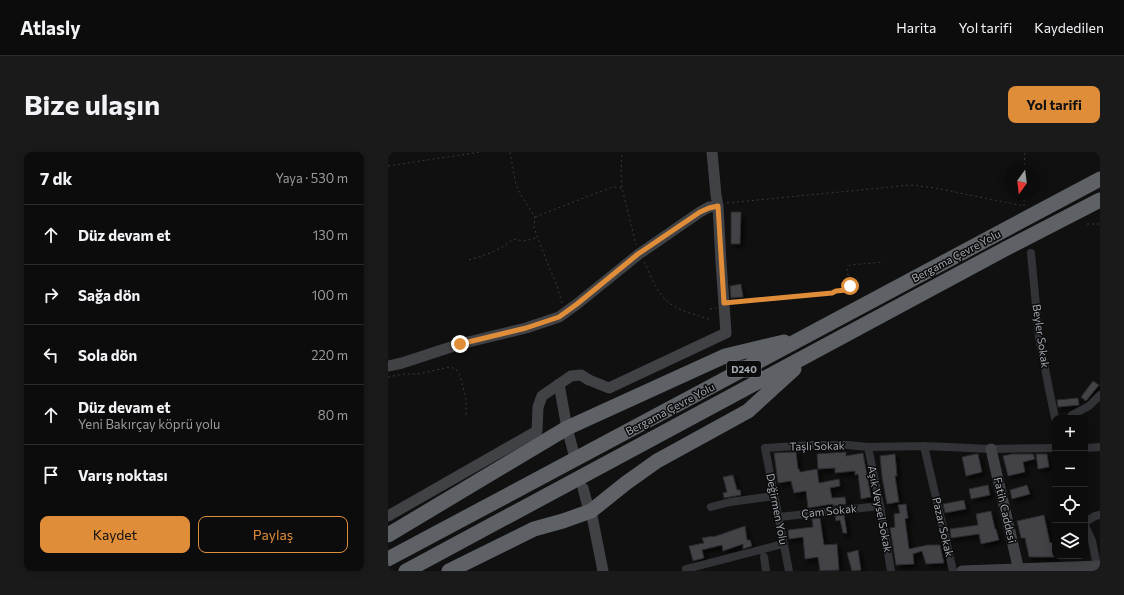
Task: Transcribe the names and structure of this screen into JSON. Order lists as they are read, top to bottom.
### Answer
{
  "streets": {
    "highway": ["Bergama Çevre Yolu", "D240"],
    "street": [
      "Beyler Sokak",
      "Taşlı Sokak",
      "Değirmen Yolu",
      "Aşık Veysel Sokak",
      "Fatih Caddesi",
      "Çam Sokak",
      "Pazar Sokak"
    ]
  },
  "crossings": [
    ["Taşlı Sokak", "Değirmen Yolu"],
    ["Taşlı Sokak", "Aşık Veysel Sokak"],
    ["Taşlı Sokak", "Fatih Caddesi"],
    ["Taşlı Sokak", "Pazar Sokak"],
    ["Değirmen Yolu", "Çam Sokak"],
    ["Aşık Veysel Sokak", "Çam Sokak"]
  ],
  "north": "bottom",
  "page": {
    "header": "Atlasly",
    "nav": ["Harita", "Yol tarifi", "Kaydedilen"],
    "buttons": [
      "Yol tarifi",
      ["Kaydet", "Paylaş"]
    ],
    "title": "Bize ulaşın",
    "heading": ["7 dk", "Yaya · 530 m"],
    "list": [
      ["Düz devam et", "130 m"],
      ["Sağa dön", "100 m"],
      ["Sola dön", "220 m"],
      ["Düz devam et", "Yeni Bakırçay köprü yolu", "80 m"],
      "Varış noktası"
    ],
    "map_buttons": ["+", "−"]
  }
}
